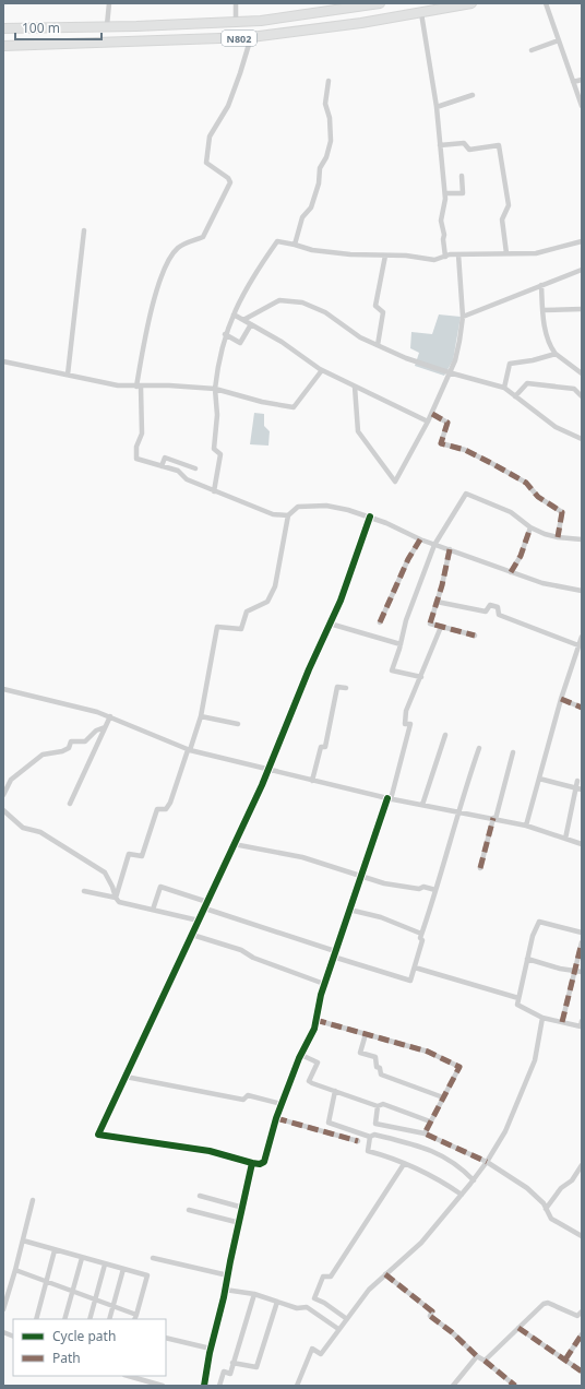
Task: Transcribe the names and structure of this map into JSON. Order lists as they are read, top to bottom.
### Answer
{
  "streets": {
    "highway": ["N802"]
  },
  "legend": ["Cycle path", "Path"],
  "scale_bar": "100 m"
}
